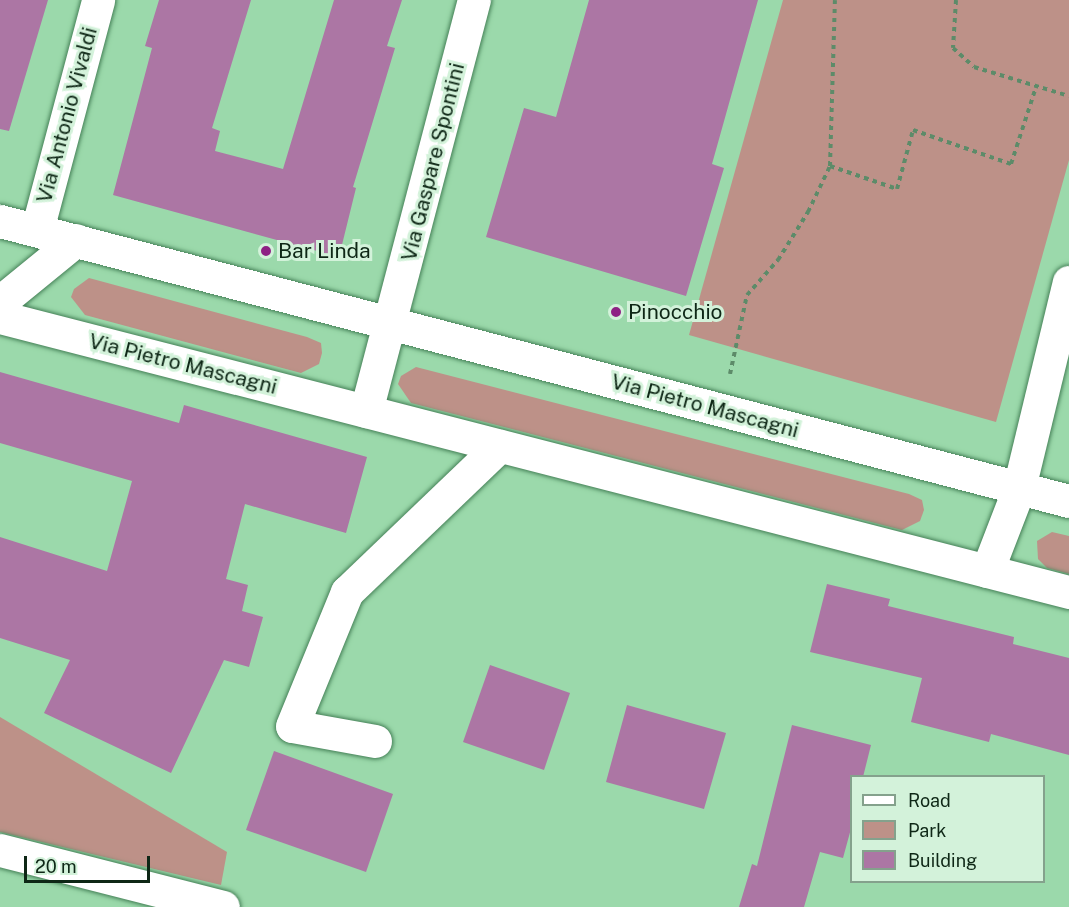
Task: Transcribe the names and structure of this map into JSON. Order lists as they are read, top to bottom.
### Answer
{
  "streets": {
    "street": ["Via Antonio Vivaldi", "Via Gaspare Spontini", "Via Pietro Mascagni"]
  },
  "crossings": [
    ["Via Antonio Vivaldi", "Via Pietro Mascagni"],
    ["Via Gaspare Spontini", "Via Pietro Mascagni"]
  ],
  "places": ["Bar Linda", "Pinocchio"],
  "legend": ["Road", "Park", "Building"],
  "scale_bar": "20 m"
}
